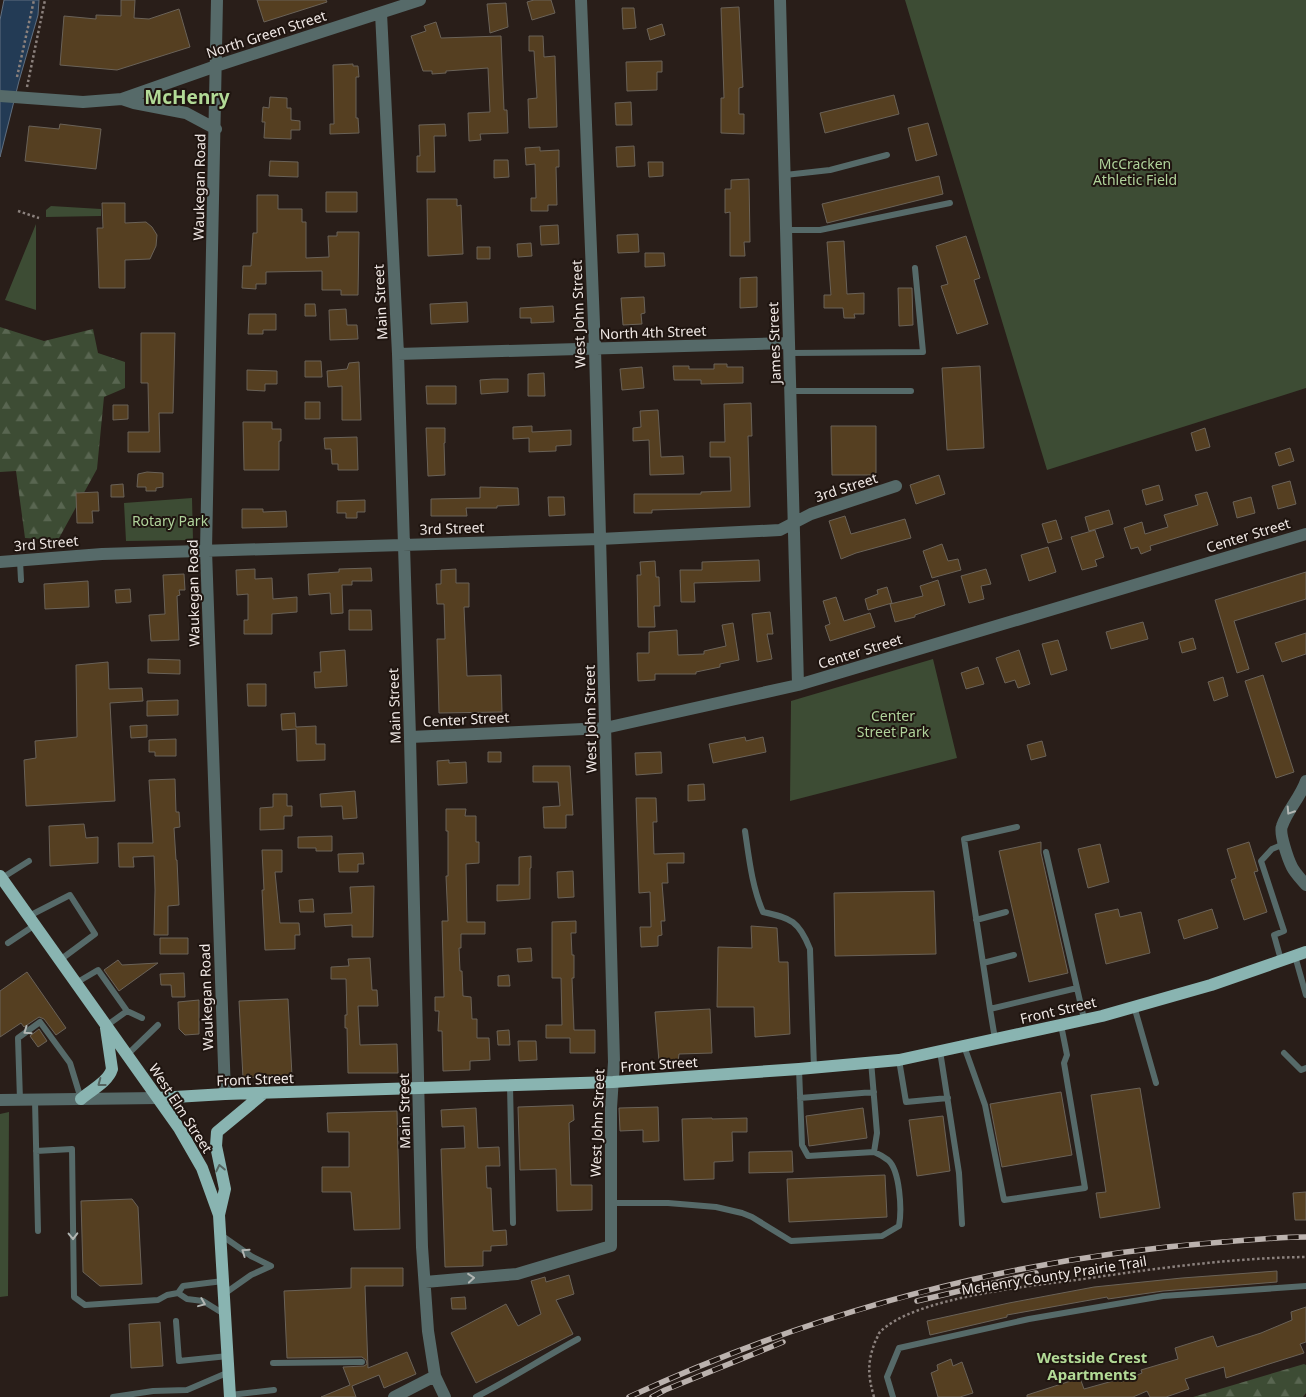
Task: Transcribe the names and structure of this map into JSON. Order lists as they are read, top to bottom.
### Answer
{
  "streets": {
    "main road": ["Front Street", "West Elm Street"],
    "street": [
      "North Green Street",
      "Waukegan Road",
      "Main Street",
      "West John Street",
      "North 4th Street",
      "James Street",
      "3rd Street",
      "Center Street"
    ],
    "path": ["McHenry County Prairie Trail"]
  },
  "crossings": [
    ["North Green Street", "Waukegan Road"],
    ["North Green Street", "Main Street"],
    ["Waukegan Road", "3rd Street"],
    ["Waukegan Road", "Front Street"],
    ["Main Street", "West John Street"],
    ["Main Street", "North 4th Street"],
    ["Main Street", "3rd Street"],
    ["Main Street", "Center Street"],
    ["Main Street", "Front Street"],
    ["West John Street", "North 4th Street"],
    ["West John Street", "3rd Street"],
    ["West John Street", "Center Street"],
    ["West John Street", "Front Street"],
    ["North 4th Street", "James Street"],
    ["James Street", "3rd Street"],
    ["James Street", "Center Street"],
    ["Front Street", "West Elm Street"]
  ],
  "districts": ["McHenry", "Westside Crest Apartments"],
  "parks": ["McCracken Athletic Field", "Rotary Park", "Center Street Park"]
}
